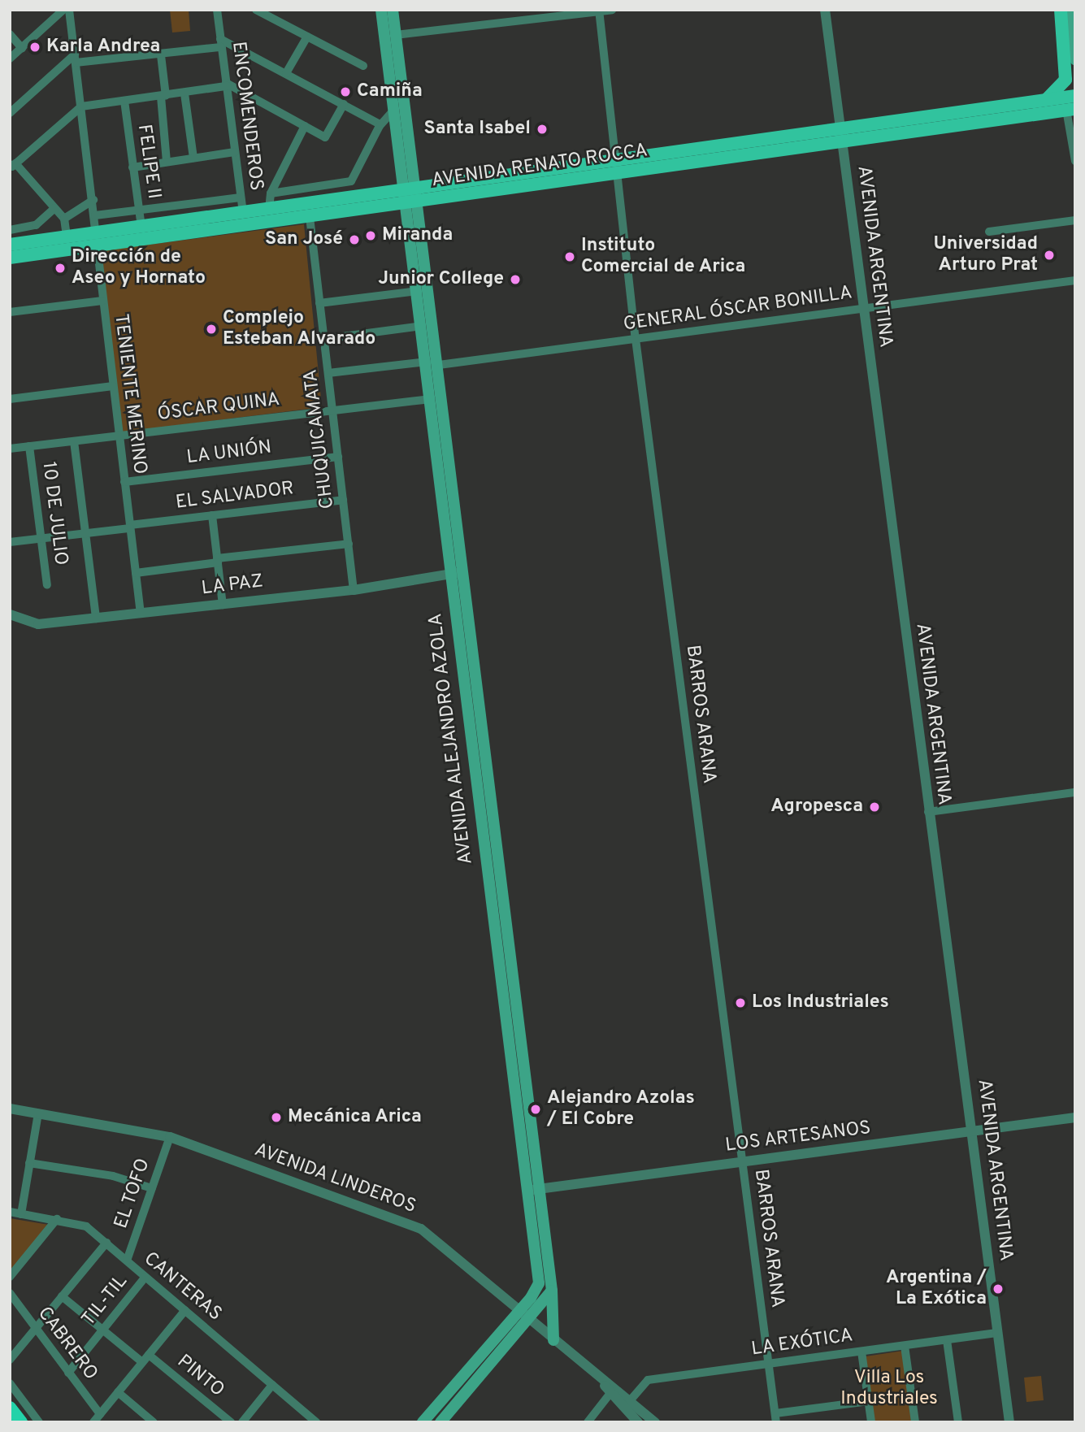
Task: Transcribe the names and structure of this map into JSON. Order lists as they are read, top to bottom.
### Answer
{
  "streets": {
    "main road": ["AVENIDA RENATO ROCCA", "AVENIDA ALEJANDRO AZOLA"],
    "street": [
      "ENCOMENDEROS",
      "FELIPE II",
      "AVENIDA ARGENTINA",
      "GENERAL ÓSCAR BONILLA",
      "TENIENTE MERINO",
      "ÓSCAR QUINA",
      "CHUQUICAMATA",
      "LA UNIÓN",
      "EL SALVADOR",
      "10 DE JULIO",
      "LA PAZ",
      "BARROS ARANA",
      "LOS ARTESANOS",
      "AVENIDA LINDEROS",
      "EL TOFO",
      "CANTERAS",
      "TIL-TIL",
      "LA EXÓTICA",
      "CABRERO",
      "PINTO"
    ]
  },
  "crossings": [
    ["ENCOMENDEROS", "AVENIDA RENATO ROCCA"],
    ["FELIPE II", "AVENIDA RENATO ROCCA"],
    ["AVENIDA RENATO ROCCA", "AVENIDA ARGENTINA"],
    ["AVENIDA RENATO ROCCA", "TENIENTE MERINO"],
    ["AVENIDA RENATO ROCCA", "CHUQUICAMATA"],
    ["AVENIDA RENATO ROCCA", "BARROS ARANA"],
    ["AVENIDA RENATO ROCCA", "AVENIDA ALEJANDRO AZOLA"],
    ["AVENIDA ARGENTINA", "GENERAL ÓSCAR BONILLA"],
    ["AVENIDA ARGENTINA", "LOS ARTESANOS"],
    ["AVENIDA ARGENTINA", "LA EXÓTICA"],
    ["GENERAL ÓSCAR BONILLA", "BARROS ARANA"],
    ["GENERAL ÓSCAR BONILLA", "AVENIDA ALEJANDRO AZOLA"],
    ["TENIENTE MERINO", "ÓSCAR QUINA"],
    ["TENIENTE MERINO", "LA UNIÓN"],
    ["TENIENTE MERINO", "EL SALVADOR"],
    ["TENIENTE MERINO", "LA PAZ"],
    ["ÓSCAR QUINA", "CHUQUICAMATA"],
    ["ÓSCAR QUINA", "10 DE JULIO"],
    ["ÓSCAR QUINA", "AVENIDA ALEJANDRO AZOLA"],
    ["CHUQUICAMATA", "LA UNIÓN"],
    ["CHUQUICAMATA", "EL SALVADOR"],
    ["CHUQUICAMATA", "LA PAZ"],
    ["EL SALVADOR", "10 DE JULIO"],
    ["LA PAZ", "AVENIDA ALEJANDRO AZOLA"],
    ["BARROS ARANA", "LOS ARTESANOS"],
    ["BARROS ARANA", "LA EXÓTICA"],
    ["AVENIDA ALEJANDRO AZOLA", "LOS ARTESANOS"],
    ["AVENIDA ALEJANDRO AZOLA", "AVENIDA LINDEROS"],
    ["AVENIDA LINDEROS", "EL TOFO"],
    ["AVENIDA LINDEROS", "LA EXÓTICA"],
    ["EL TOFO", "CANTERAS"],
    ["EL TOFO", "CABRERO"],
    ["CANTERAS", "TIL-TIL"],
    ["TIL-TIL", "CABRERO"]
  ],
  "parks": ["Villa Los Industriales"],
  "places": [
    "Karla Andrea",
    "Camiña",
    "Santa Isabel",
    "Miranda",
    "San José",
    "Universidad Arturo Prat",
    "Instituto Comercial de Arica",
    "Dirección de Aseo y Hornato",
    "Junior College",
    "Complejo Esteban Alvarado",
    "Agropesca",
    "Los Industriales",
    "Alejandro Azolas / El Cobre",
    "Mecánica Arica",
    "Argentina / La Exótica"
  ]
}
